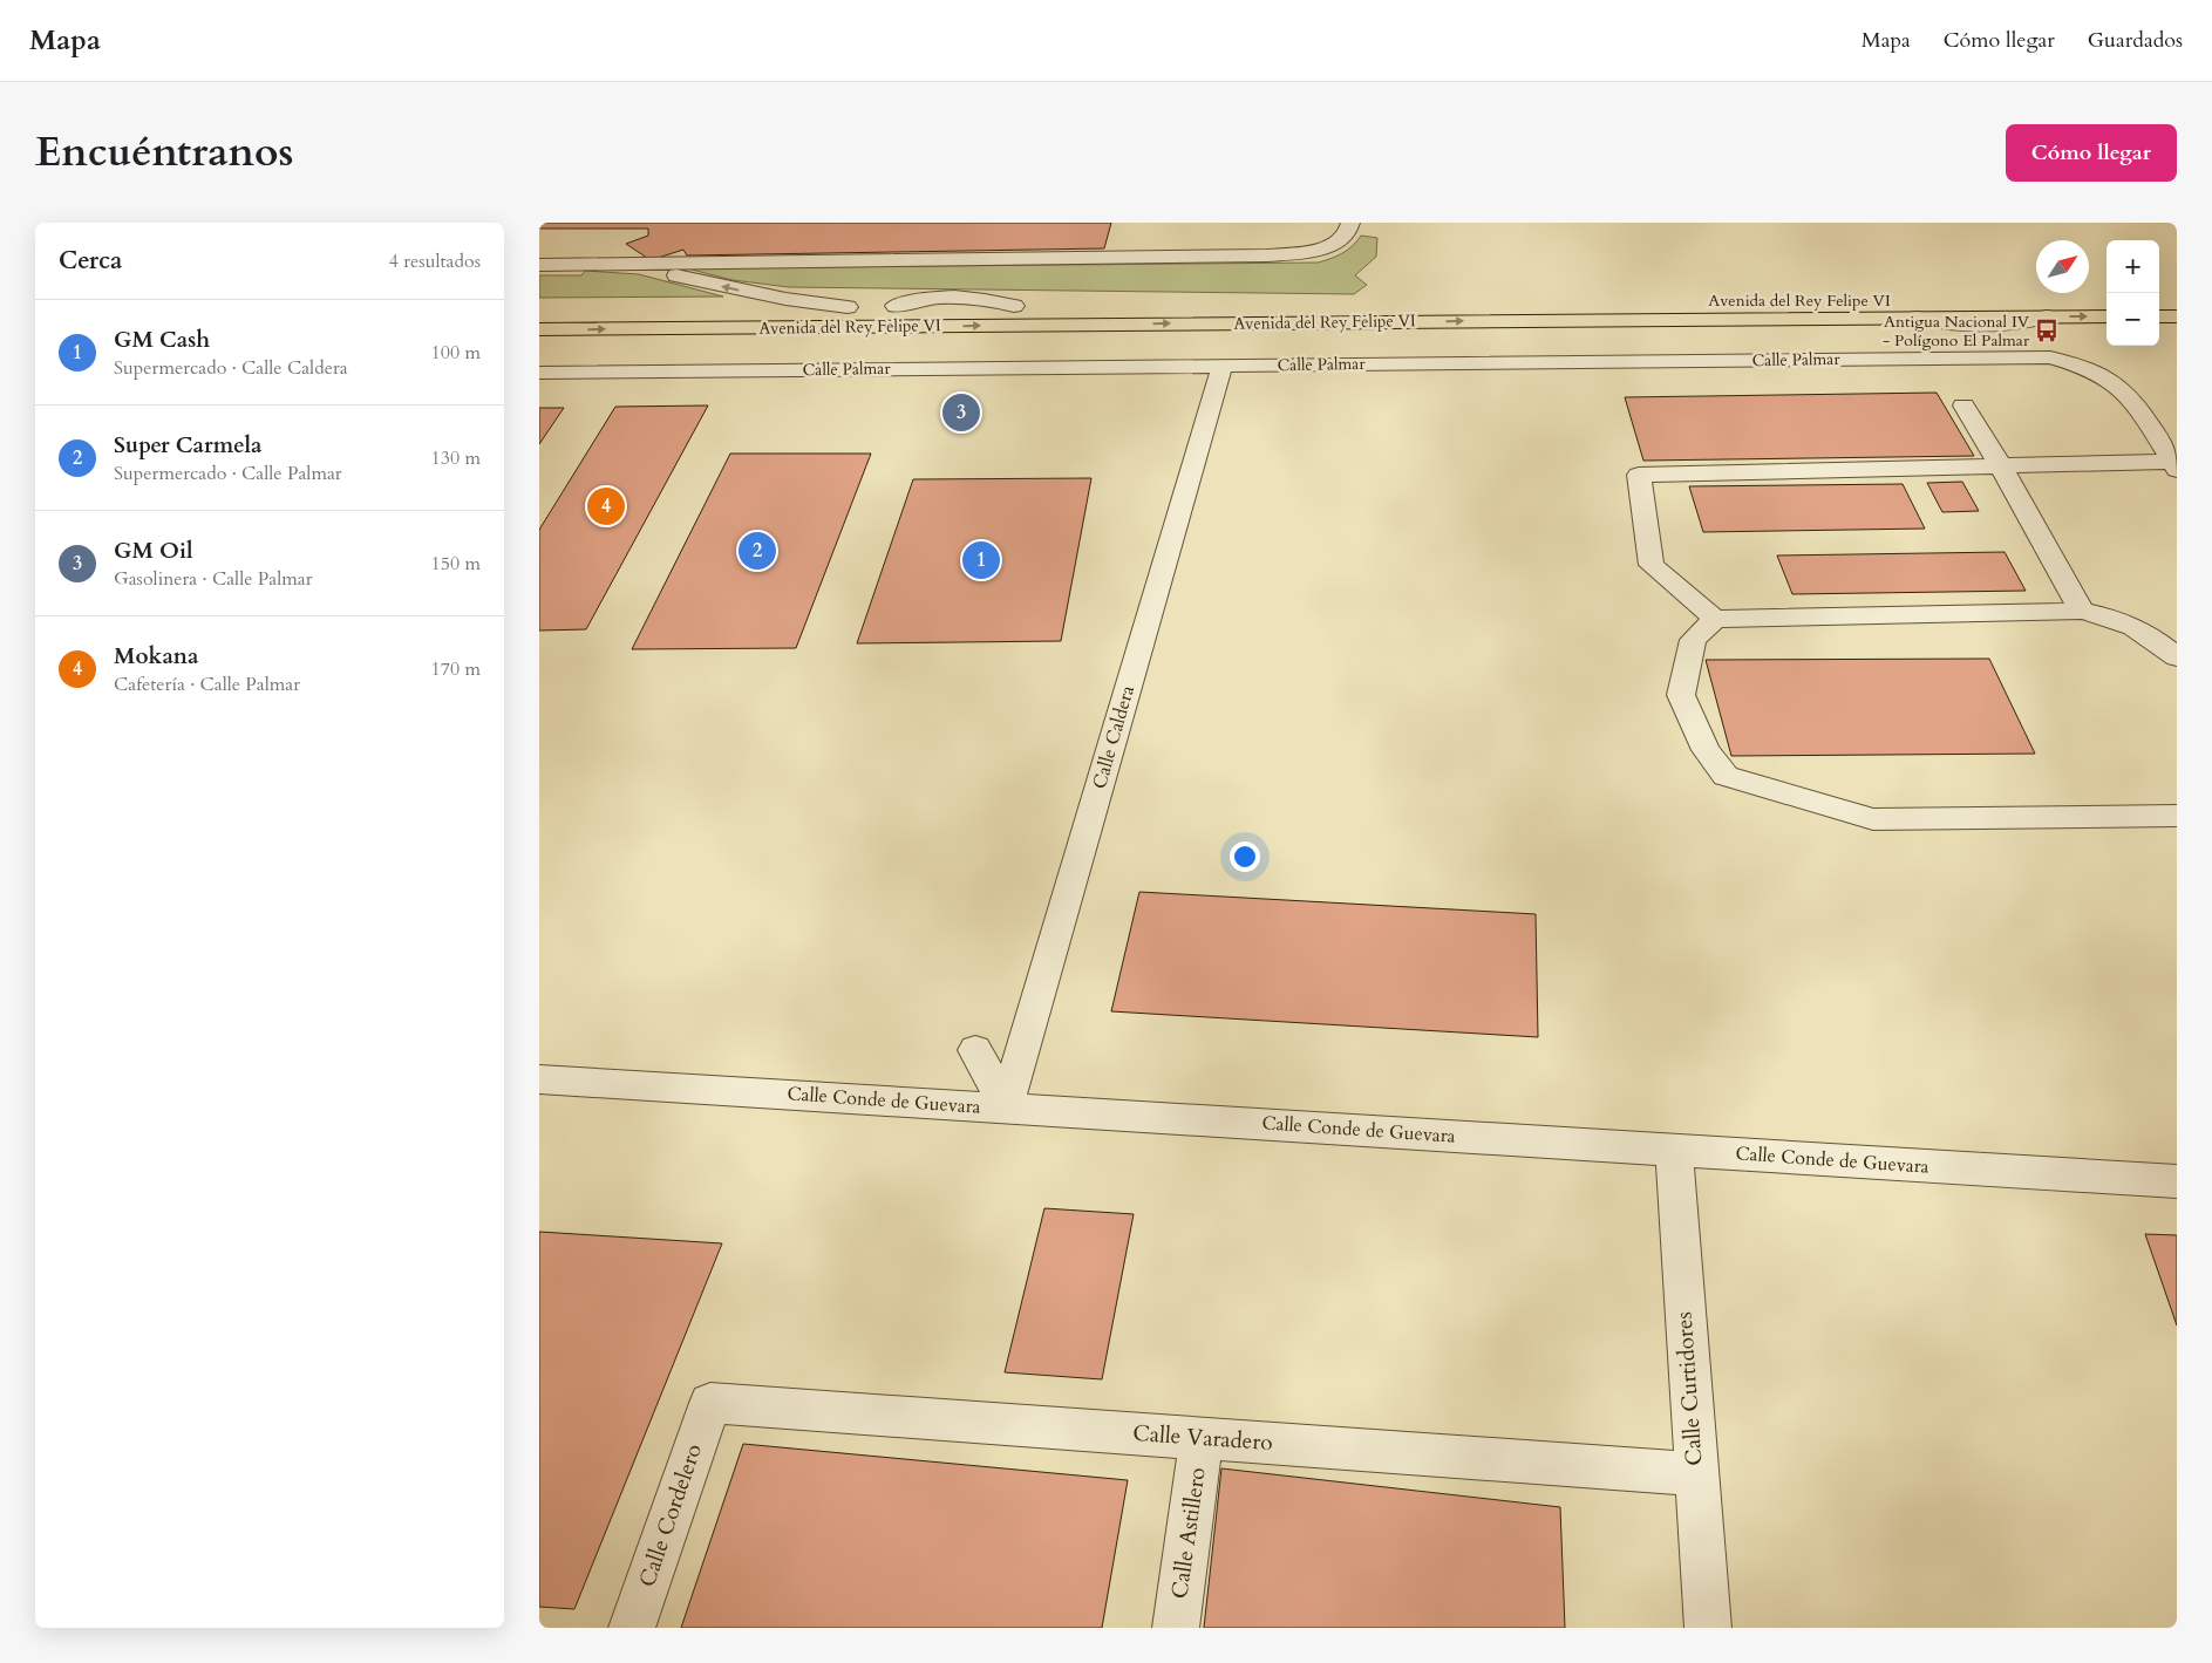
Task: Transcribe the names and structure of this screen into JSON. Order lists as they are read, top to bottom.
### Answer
{
  "streets": {
    "main road": ["Avenida del Rey Felipe VI"],
    "street": [
      "Calle Palmar",
      "Calle Caldera",
      "Calle Conde de Guevara",
      "Calle Curtidores",
      "Calle Varadero",
      "Calle Cordelero",
      "Calle Astillero"
    ]
  },
  "crossings": [
    ["Calle Palmar", "Calle Caldera"],
    ["Calle Caldera", "Calle Conde de Guevara"],
    ["Calle Conde de Guevara", "Calle Curtidores"],
    ["Calle Curtidores", "Calle Varadero"],
    ["Calle Varadero", "Calle Cordelero"],
    ["Calle Varadero", "Calle Astillero"]
  ],
  "places": {
    "bus stop": ["Antigua Nacional IV - Polígono El Palmar"]
  },
  "north": "top right",
  "page": {
    "header": "Mapa",
    "nav": ["Mapa", "Cómo llegar", "Guardados"],
    "title": "Encuéntranos",
    "buttons": "Cómo llegar",
    "heading": ["Cerca", "4 resultados"],
    "map_buttons": ["+", "−"],
    "list": [
      {
        "mark": "1",
        "name": "GM Cash",
        "note": "Supermercado · Calle Caldera",
        "value": "100 m"
      },
      {
        "mark": "2",
        "name": "Super Carmela",
        "note": "Supermercado · Calle Palmar",
        "value": "130 m"
      },
      {
        "mark": "3",
        "name": "GM Oil",
        "note": "Gasolinera · Calle Palmar",
        "value": "150 m"
      },
      {
        "mark": "4",
        "name": "Mokana",
        "note": "Cafetería · Calle Palmar",
        "value": "170 m"
      }
    ],
    "pins": [
      "3",
      "4",
      "2",
      "1"
    ]
  }
}
